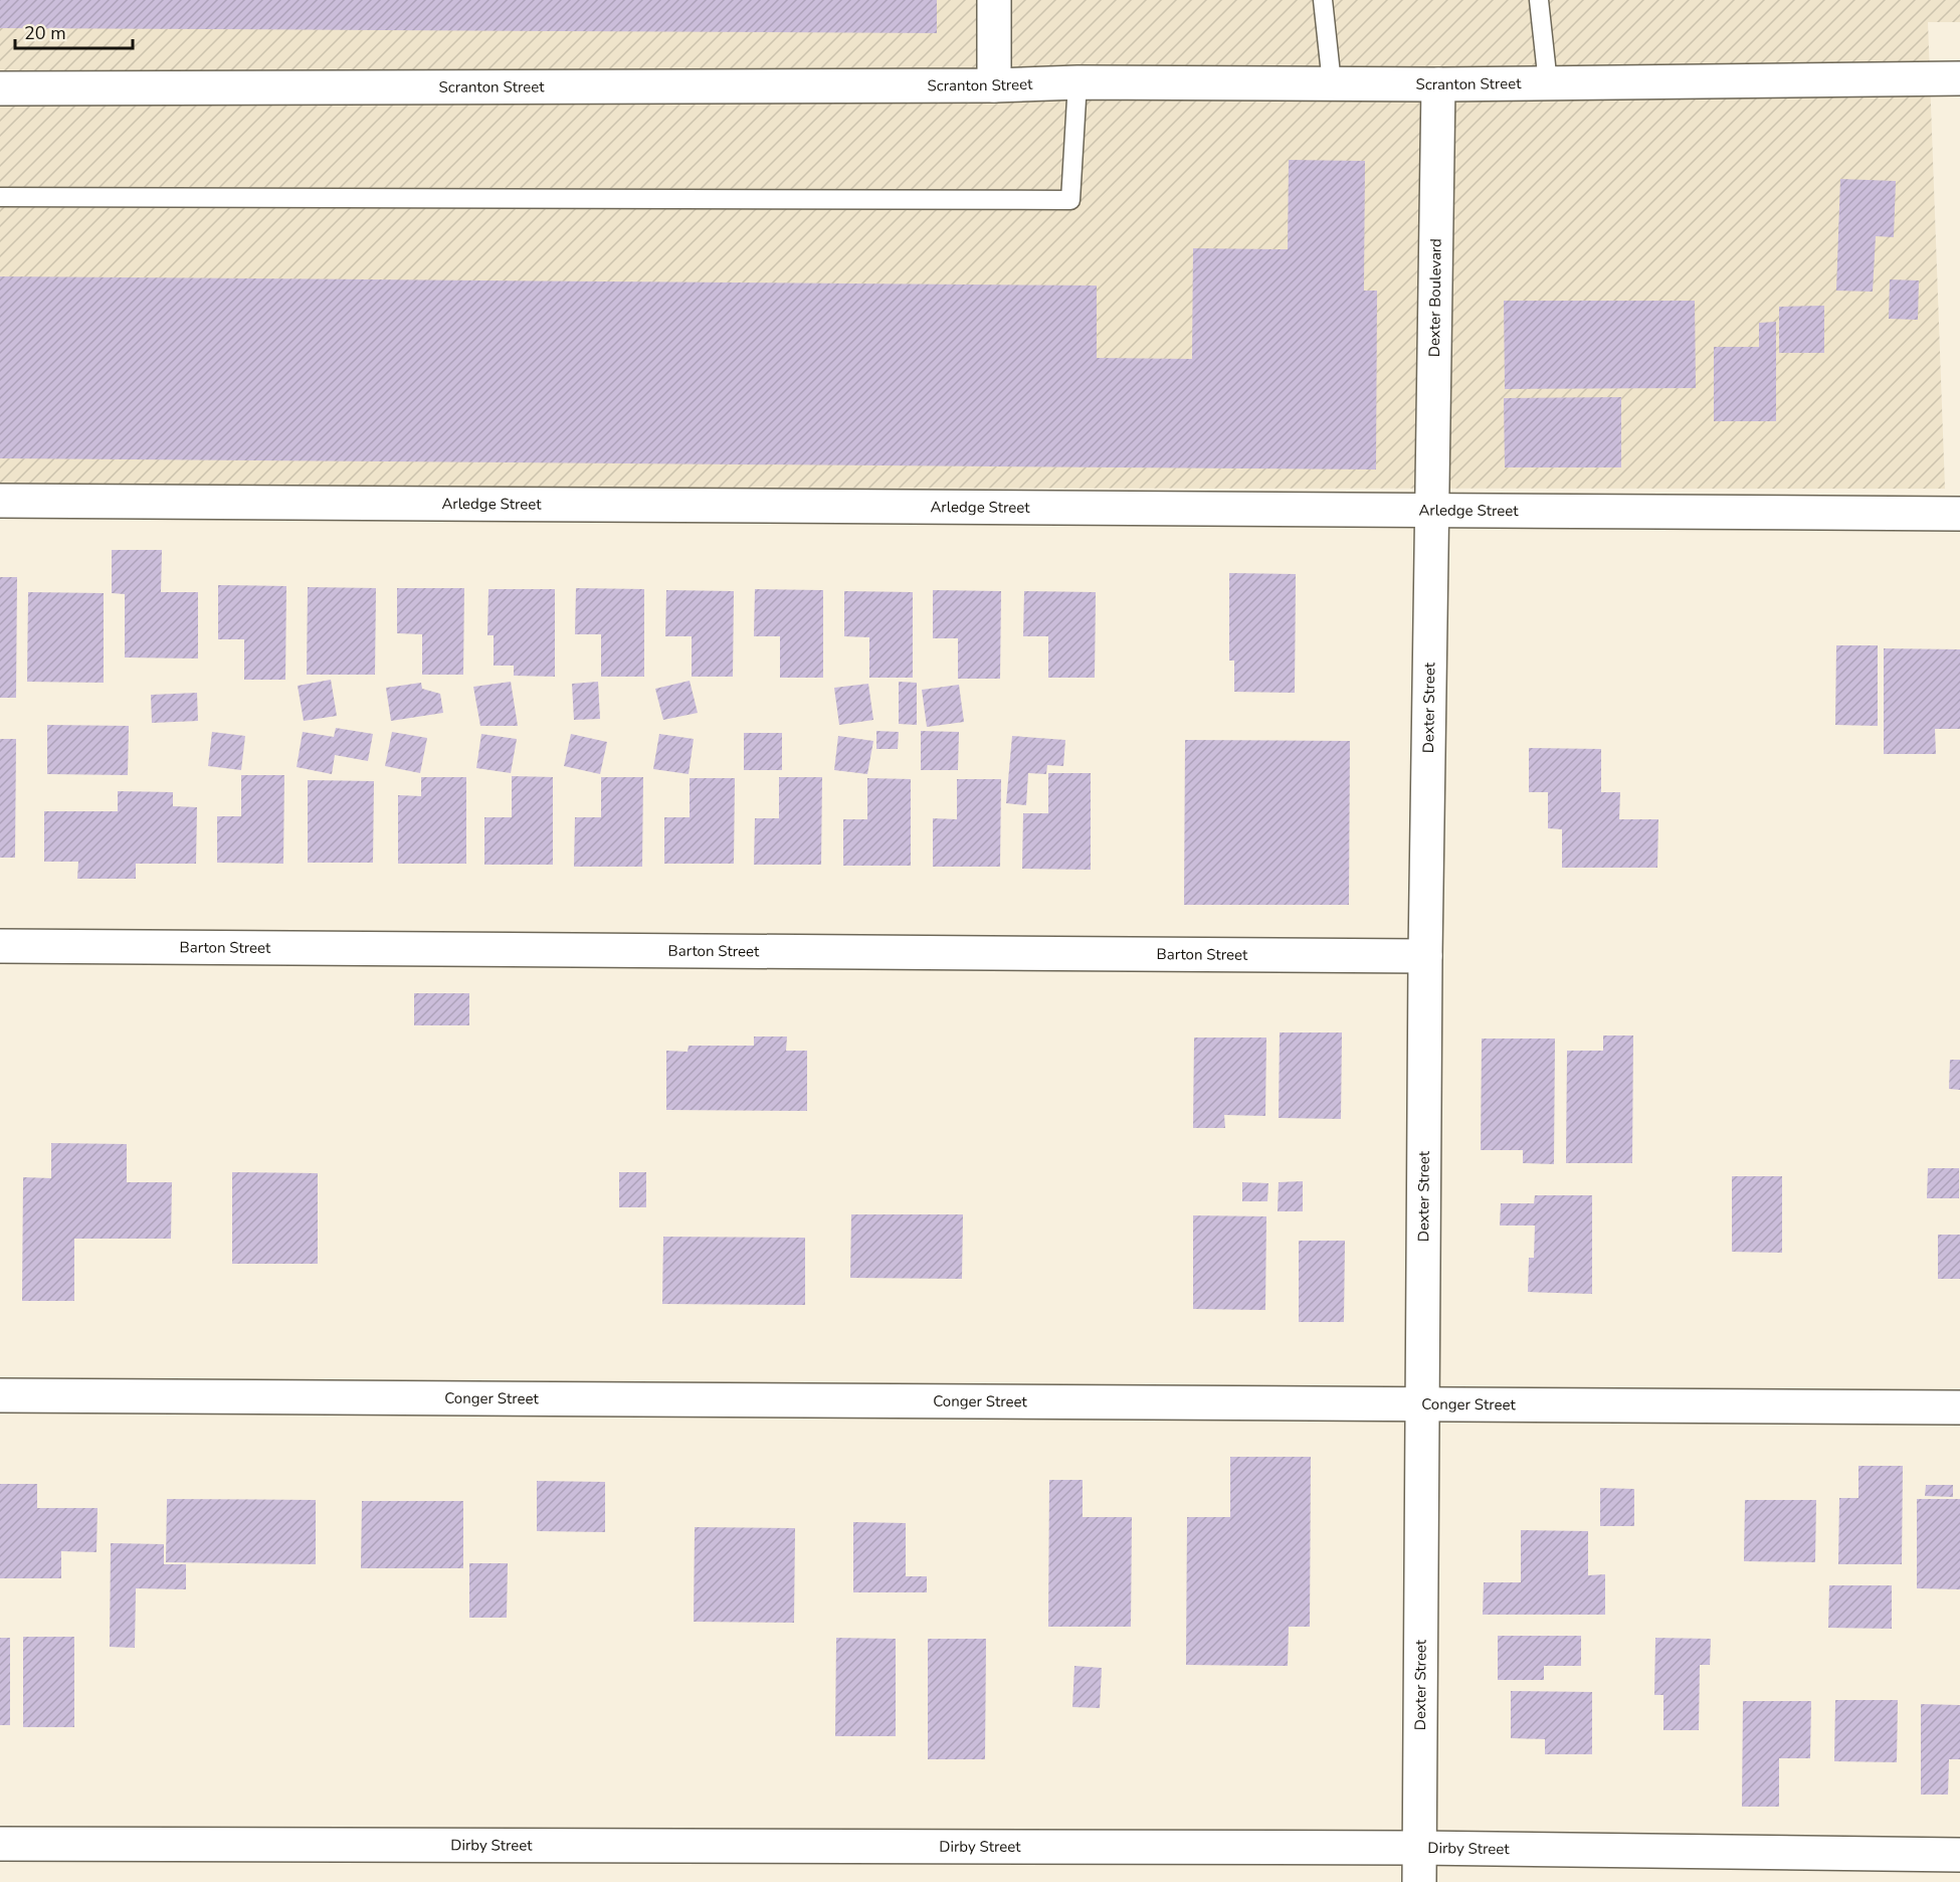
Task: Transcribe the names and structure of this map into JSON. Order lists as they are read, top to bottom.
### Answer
{
  "streets": {
    "street": [
      "Scranton Street",
      "Dexter Boulevard",
      "Arledge Street",
      "Dexter Street",
      "Barton Street",
      "Conger Street",
      "Dirby Street"
    ]
  },
  "crossings": [
    ["Scranton Street", "Dexter Boulevard"],
    ["Dexter Boulevard", "Arledge Street"],
    ["Dexter Boulevard", "Dexter Street"],
    ["Arledge Street", "Dexter Street"],
    ["Dexter Street", "Barton Street"],
    ["Dexter Street", "Conger Street"],
    ["Dexter Street", "Dirby Street"]
  ],
  "scale_bar": "20 m"
}
